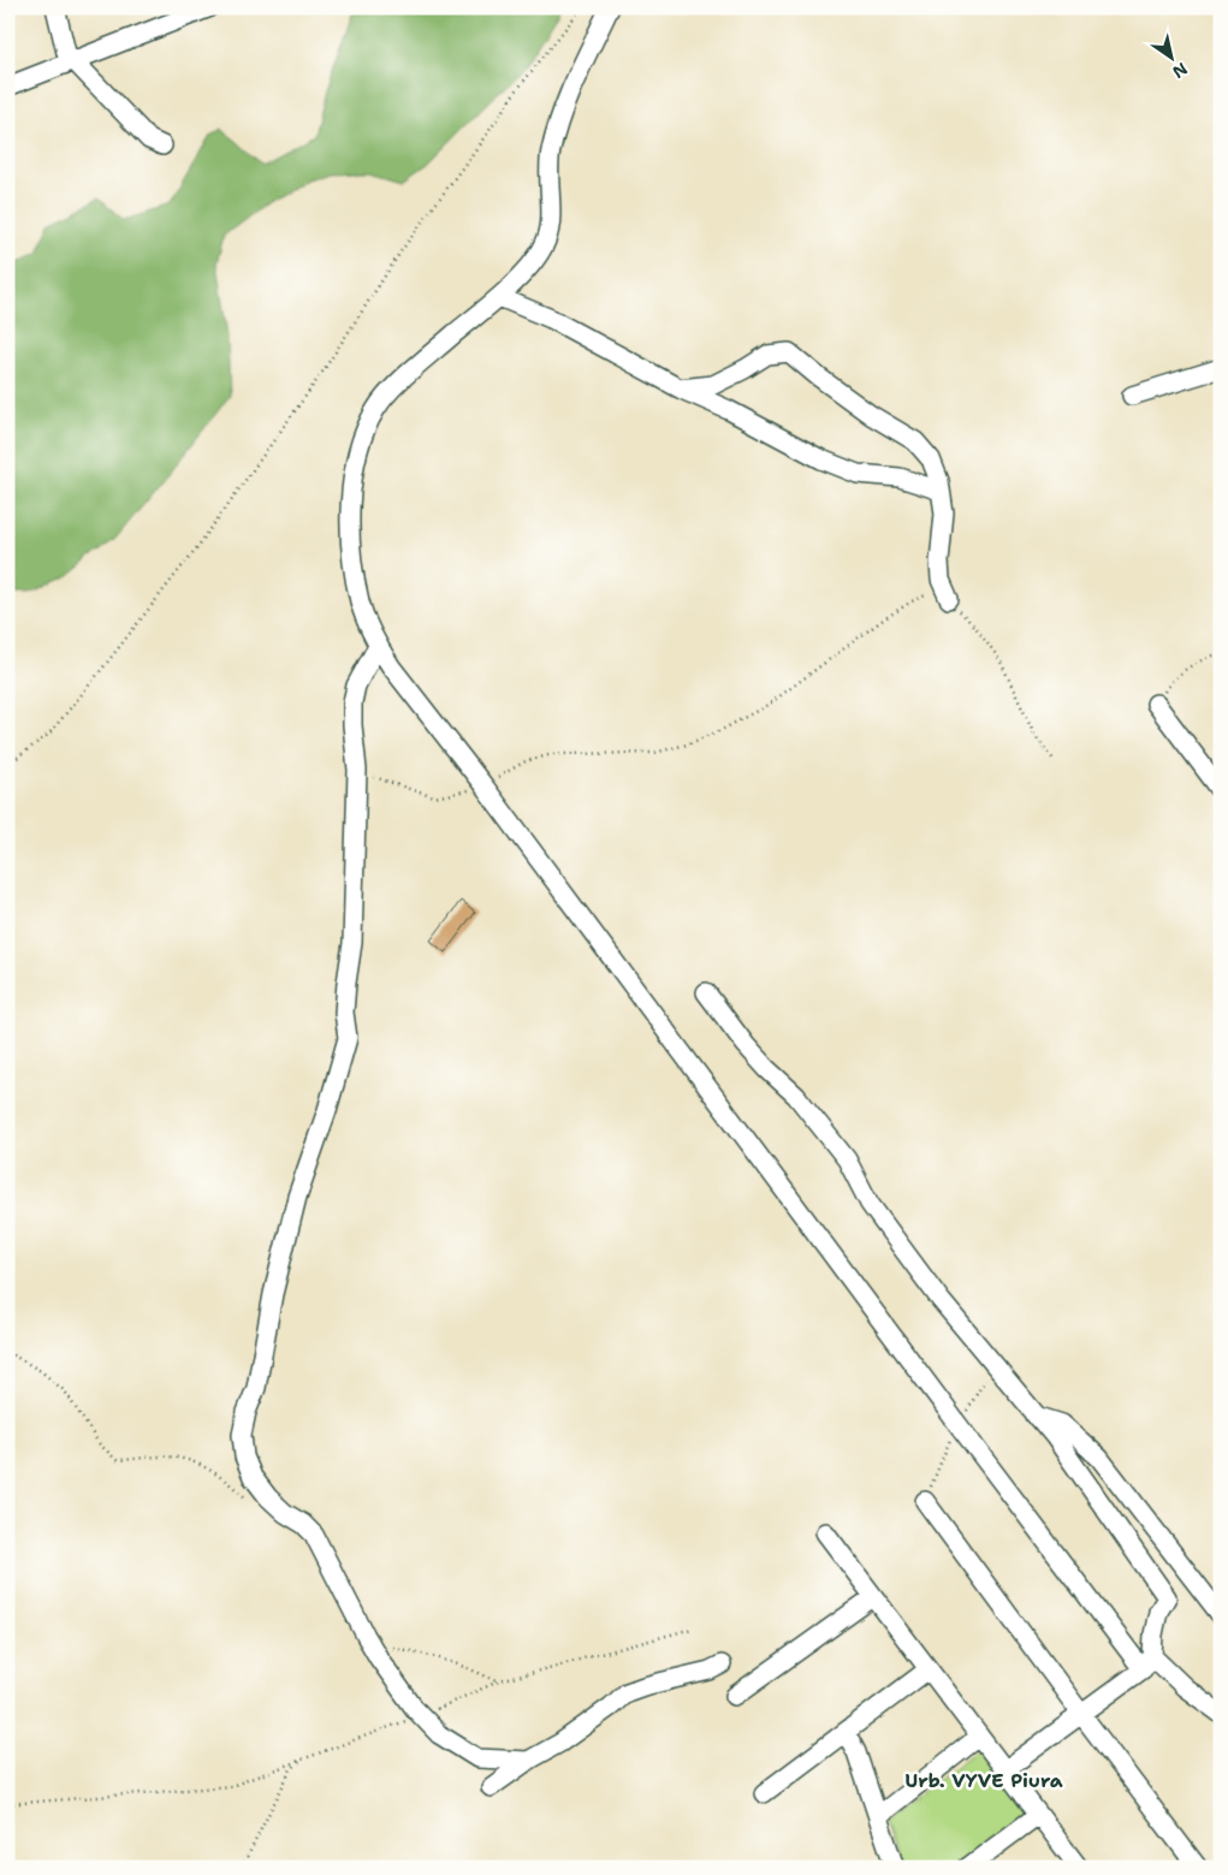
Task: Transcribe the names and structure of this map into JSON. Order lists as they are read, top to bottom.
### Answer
{
  "districts": ["Urb. VYVE Piura"],
  "north": "bottom right"
}
